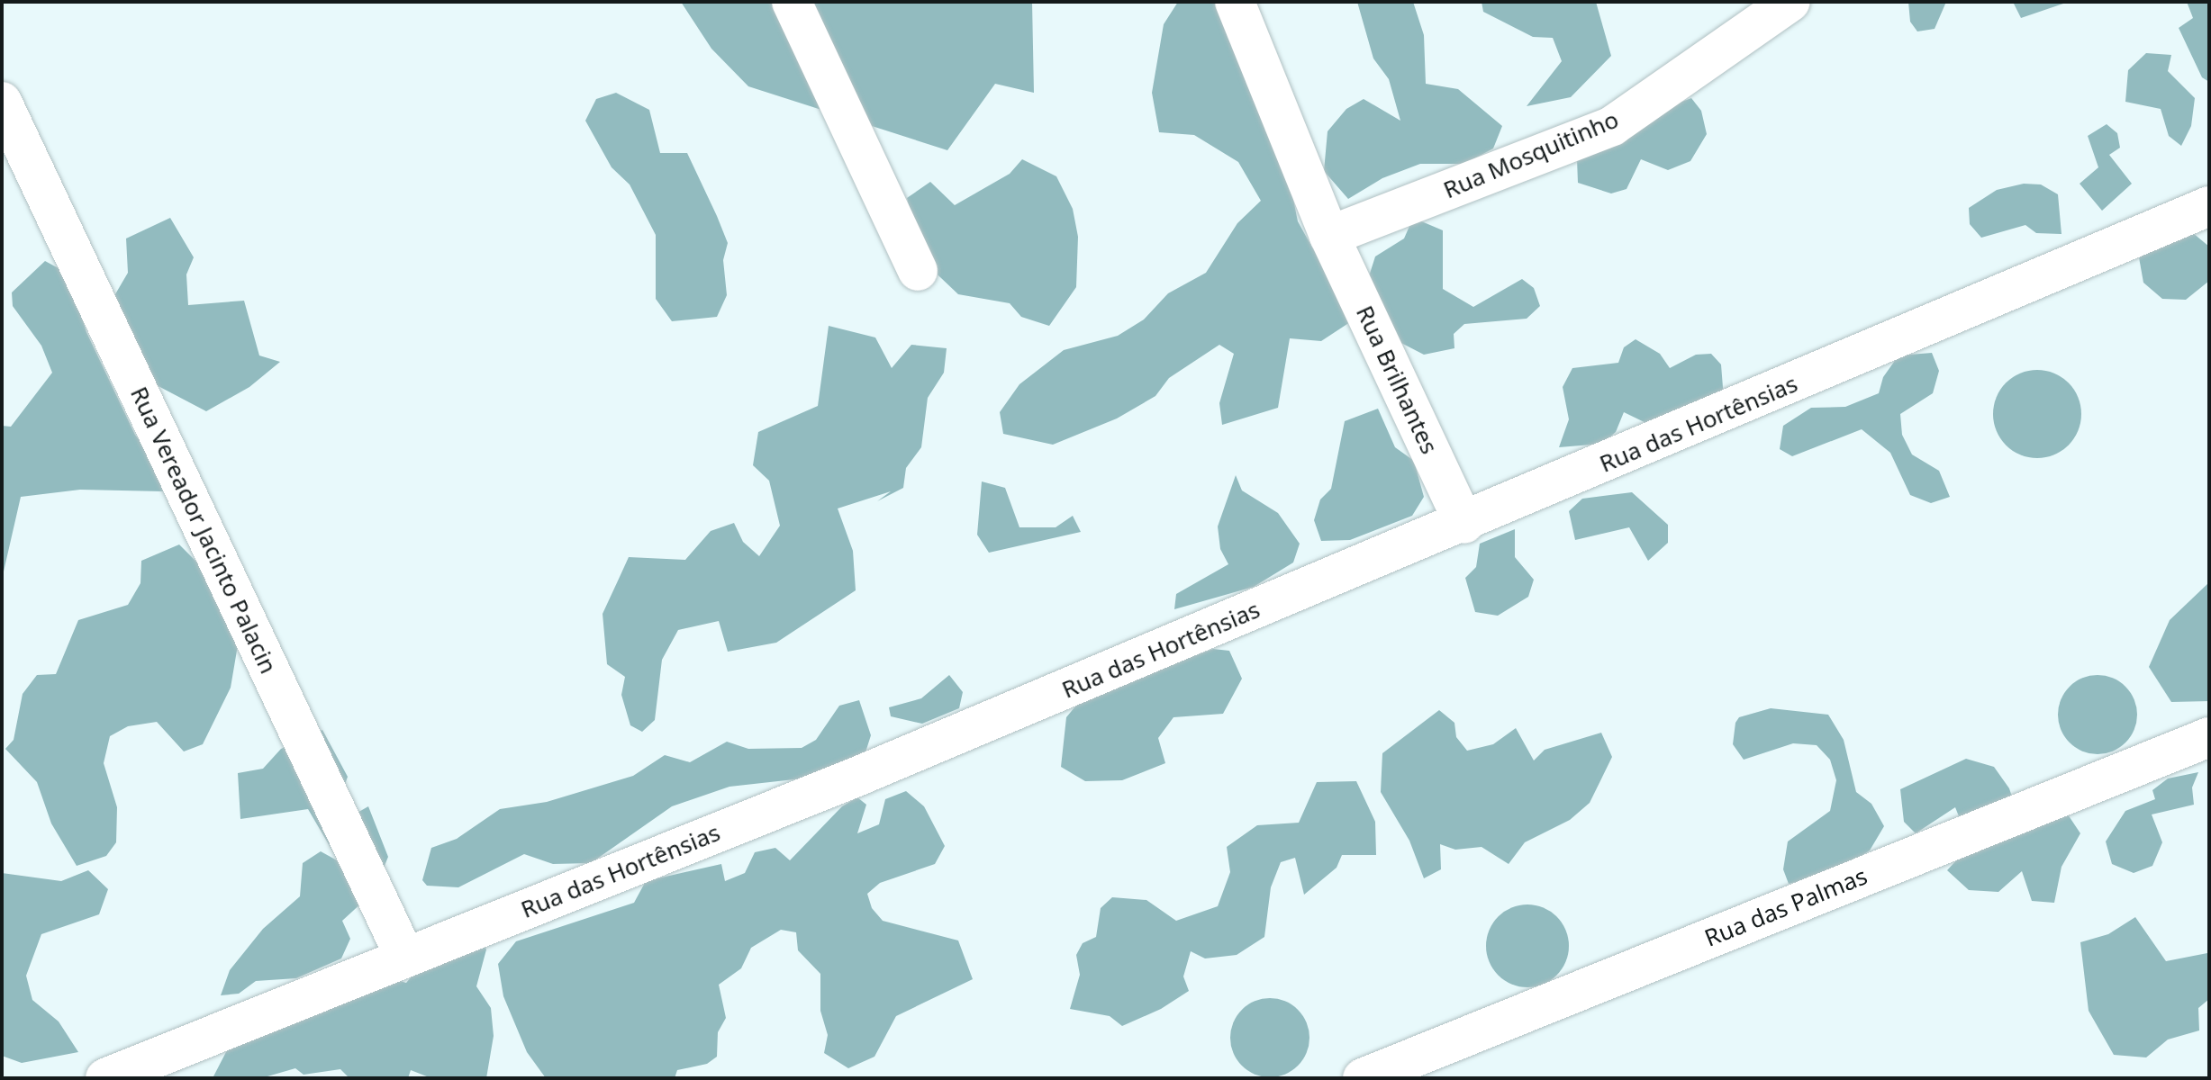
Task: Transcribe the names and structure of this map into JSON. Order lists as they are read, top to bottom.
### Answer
{
  "streets": {
    "street": [
      "Rua Mosquitinho",
      "Rua Brilhantes",
      "Rua das Hortênsias",
      "Rua Vereador Jacinto Palacin",
      "Rua das Palmas"
    ]
  },
  "crossings": [
    ["Rua Mosquitinho", "Rua Brilhantes"],
    ["Rua Brilhantes", "Rua das Hortênsias"],
    ["Rua das Hortênsias", "Rua Vereador Jacinto Palacin"]
  ]
}
